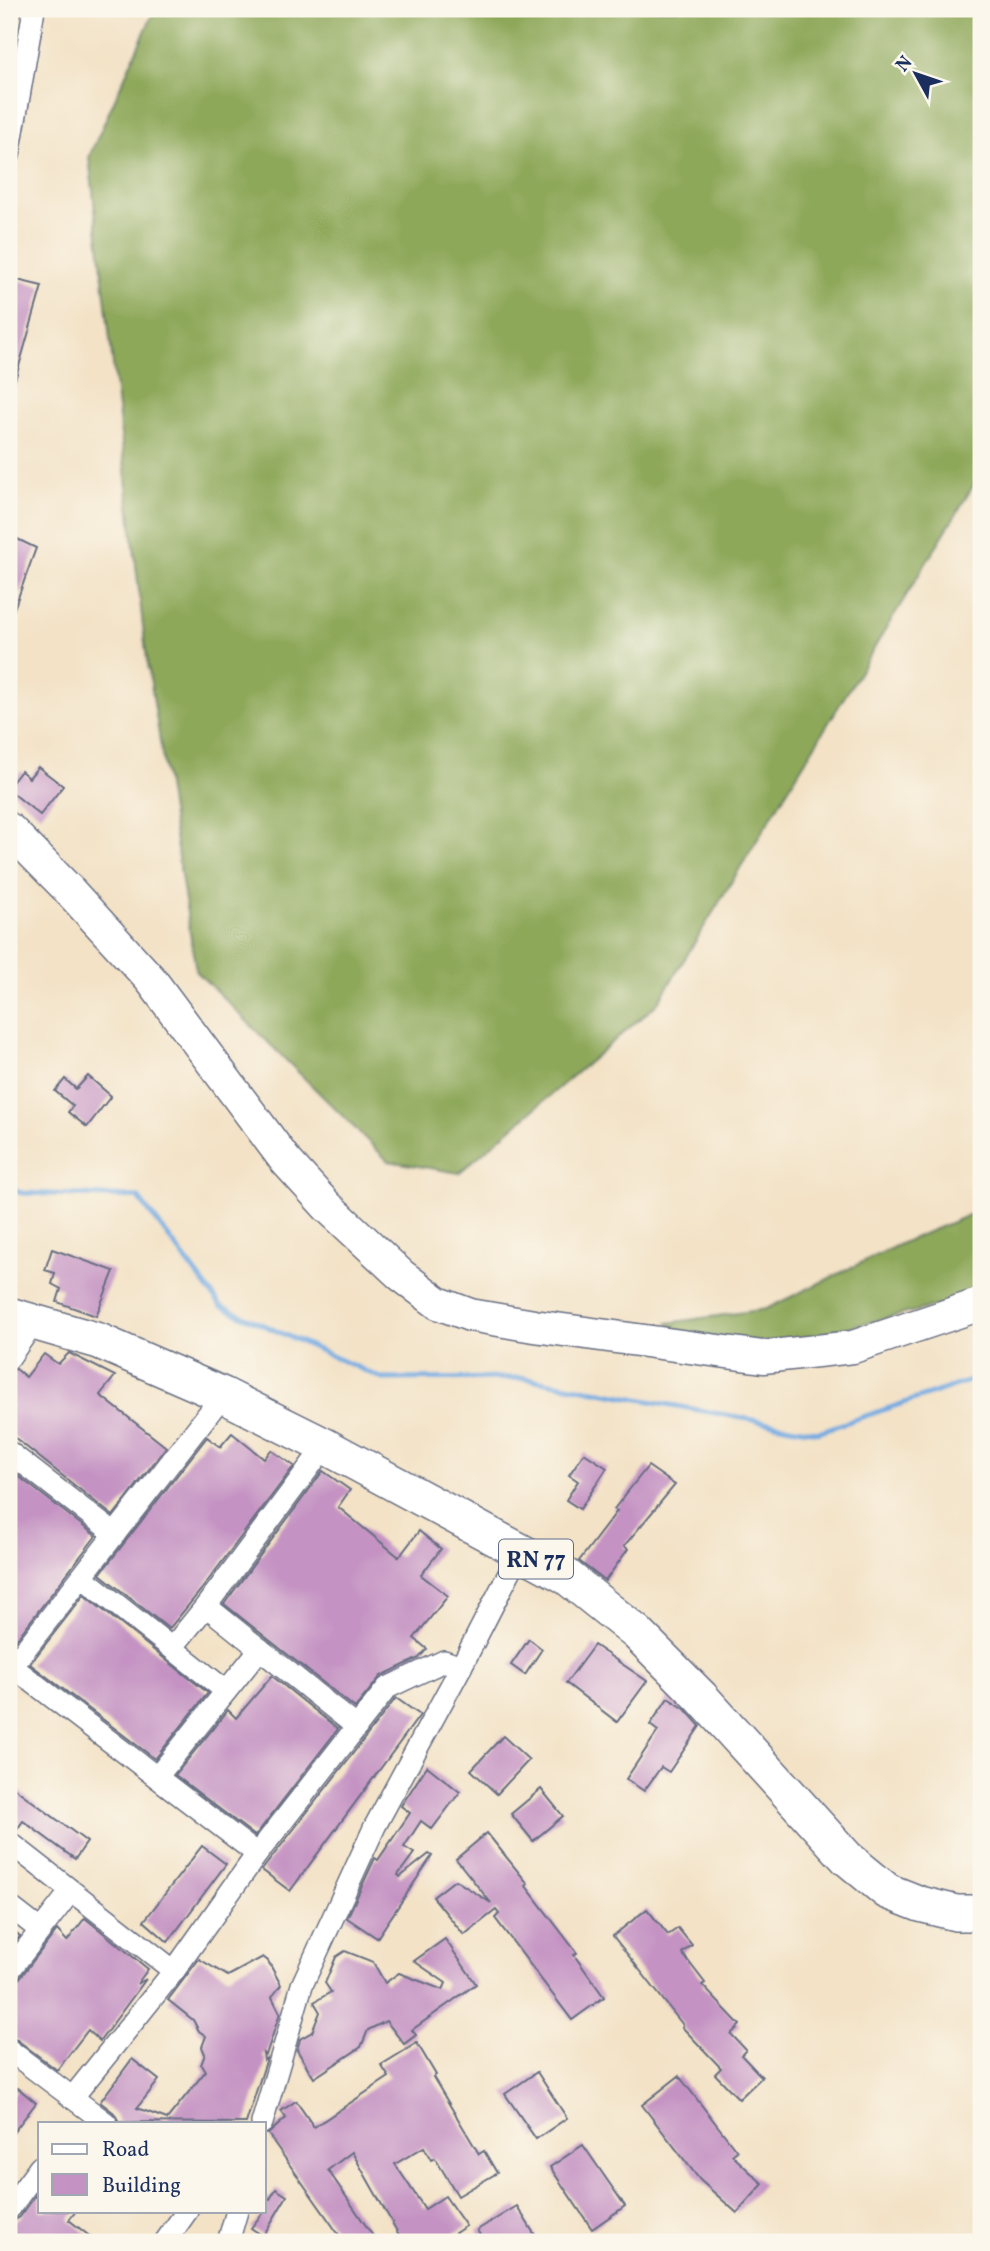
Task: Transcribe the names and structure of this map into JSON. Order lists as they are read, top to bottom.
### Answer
{
  "streets": {
    "main road": ["RN 77"]
  },
  "legend": ["Road", "Building"],
  "north": "top left"
}
